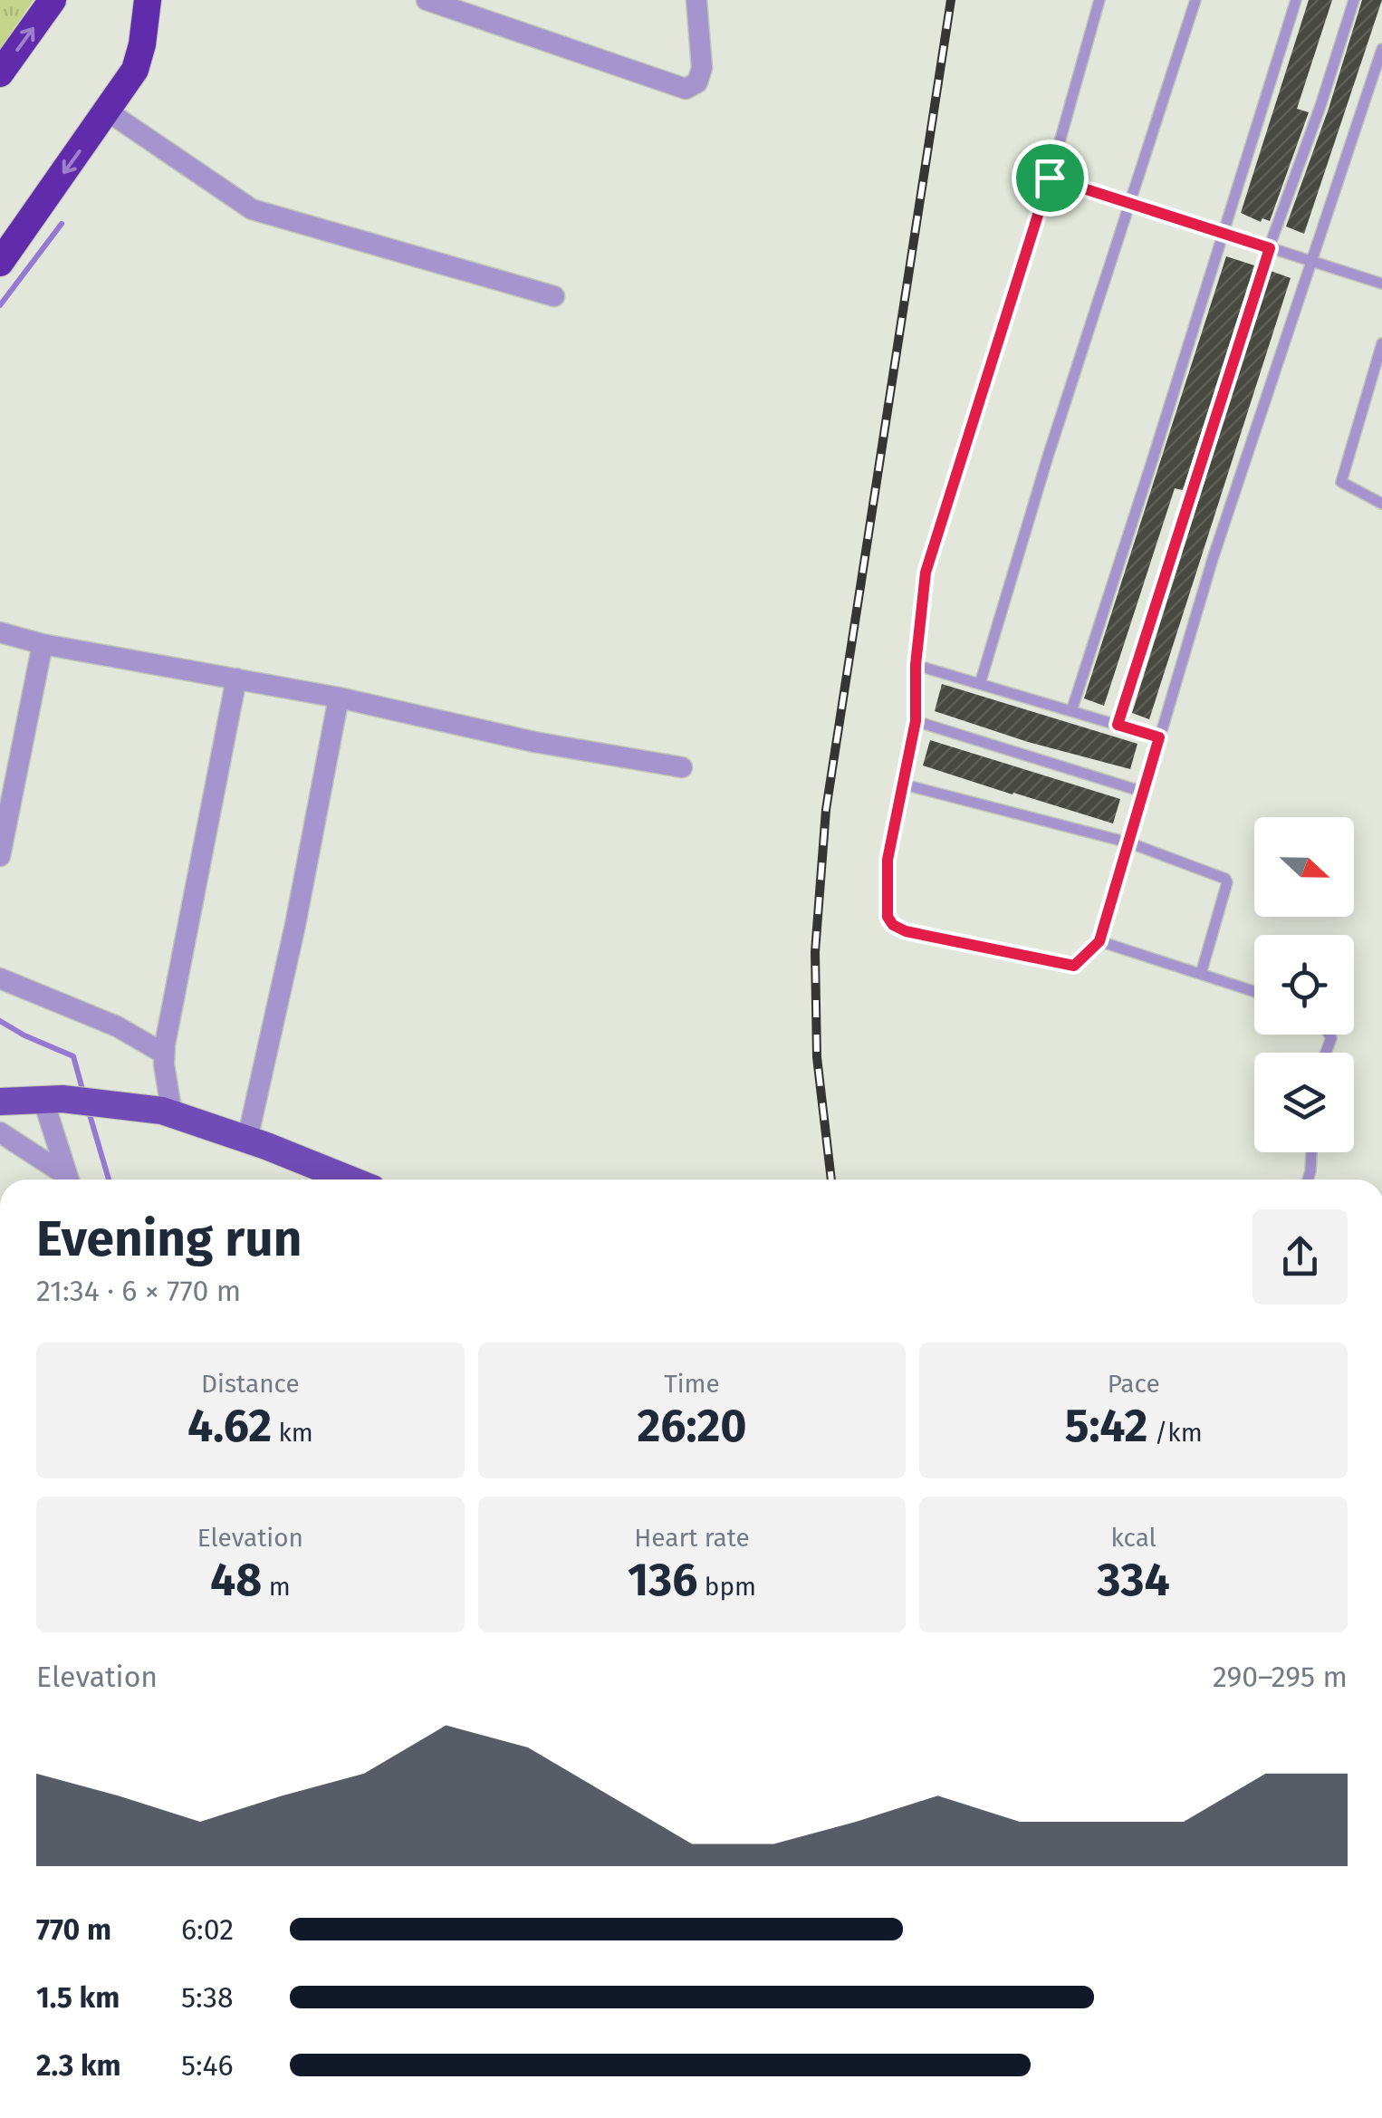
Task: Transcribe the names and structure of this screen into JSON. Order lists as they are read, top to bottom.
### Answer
{
  "north": "right",
  "page": {
    "heading": ["Evening run", "21:34 · 6 × 770 m"],
    "stats": [
      ["Distance", "4.62 km"],
      ["Time", "26:20"],
      ["Pace", "5:42 /km"],
      ["Elevation", "48 m"],
      ["Heart rate", "136 bpm"],
      ["kcal", "334"]
    ],
    "chart": ["Elevation", "290–295 m"],
    "list": [
      {
        "name": "770 m",
        "note": "6:02"
      },
      {
        "name": "1.5 km",
        "note": "5:38"
      },
      {
        "name": "2.3 km",
        "note": "5:46"
      }
    ]
  }
}
